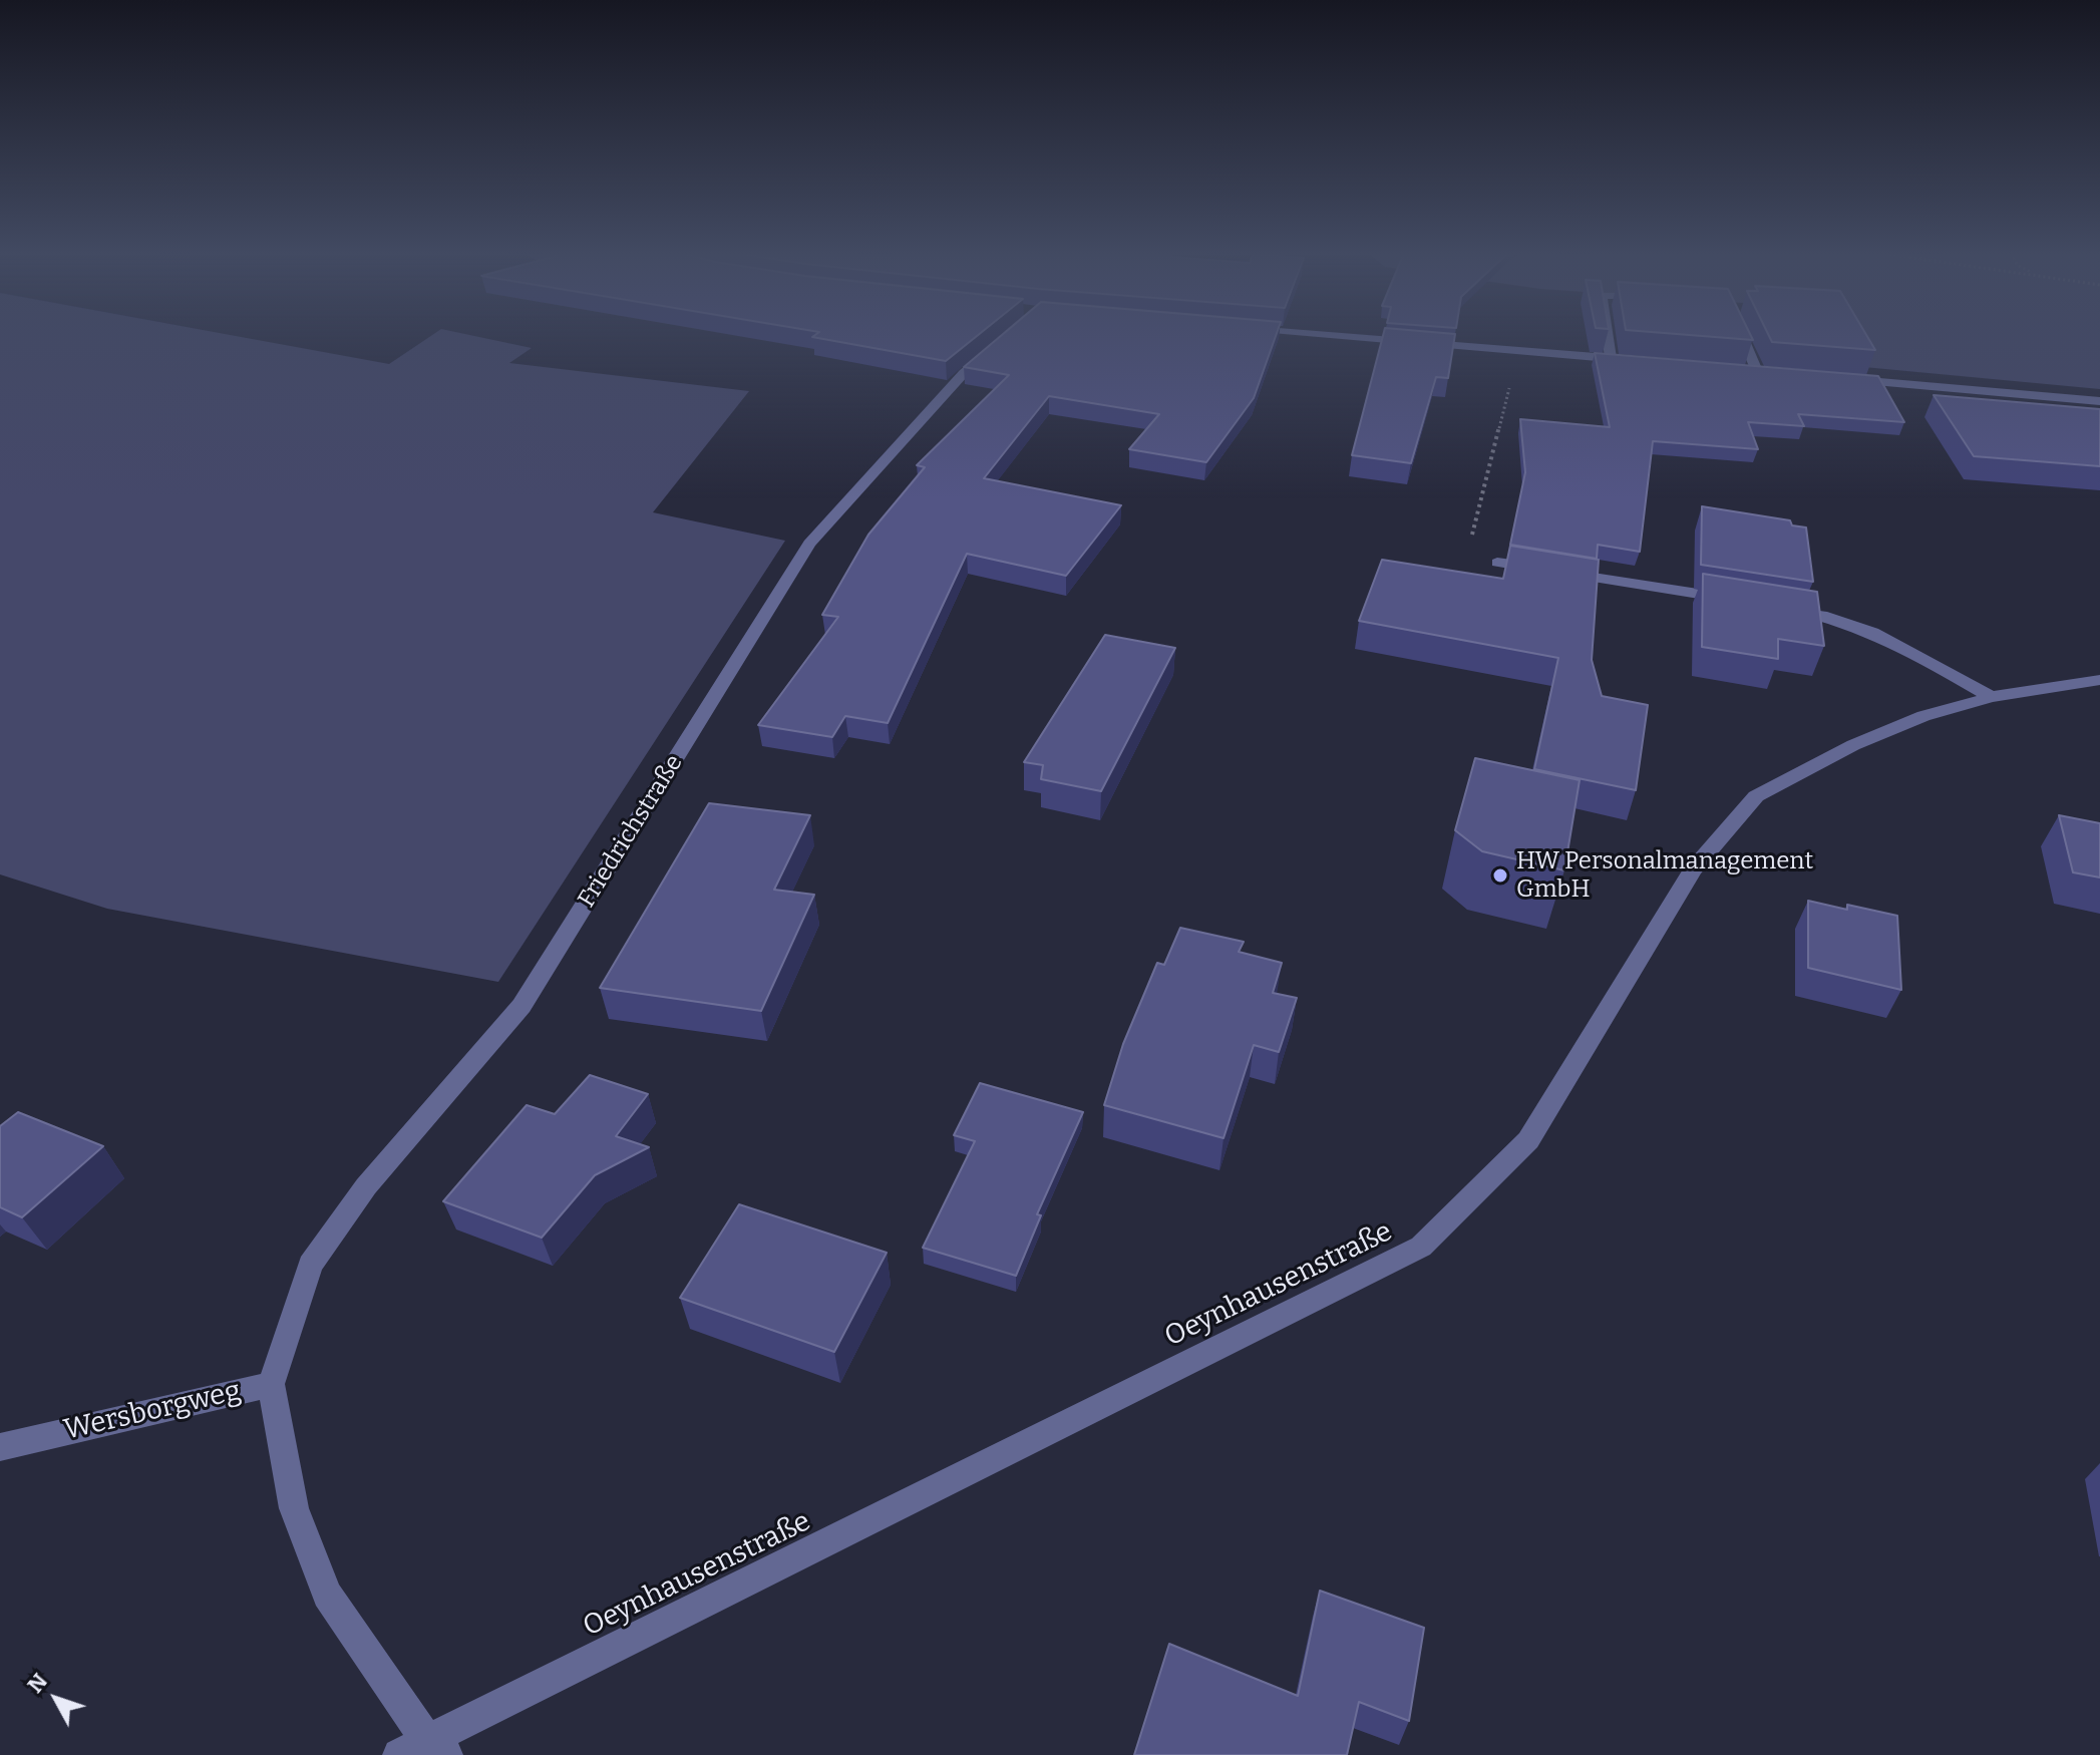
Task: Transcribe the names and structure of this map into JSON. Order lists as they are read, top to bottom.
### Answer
{
  "streets": {
    "street": ["Friedrichstraße", "Oeynhausenstraße", "Wersborgweg"]
  },
  "crossings": [
    ["Friedrichstraße", "Wersborgweg"],
    ["Oeynhausenstraße", "Wersborgweg"]
  ],
  "places": ["HW Personalmanagement GmbH"],
  "north": "top left"
}
